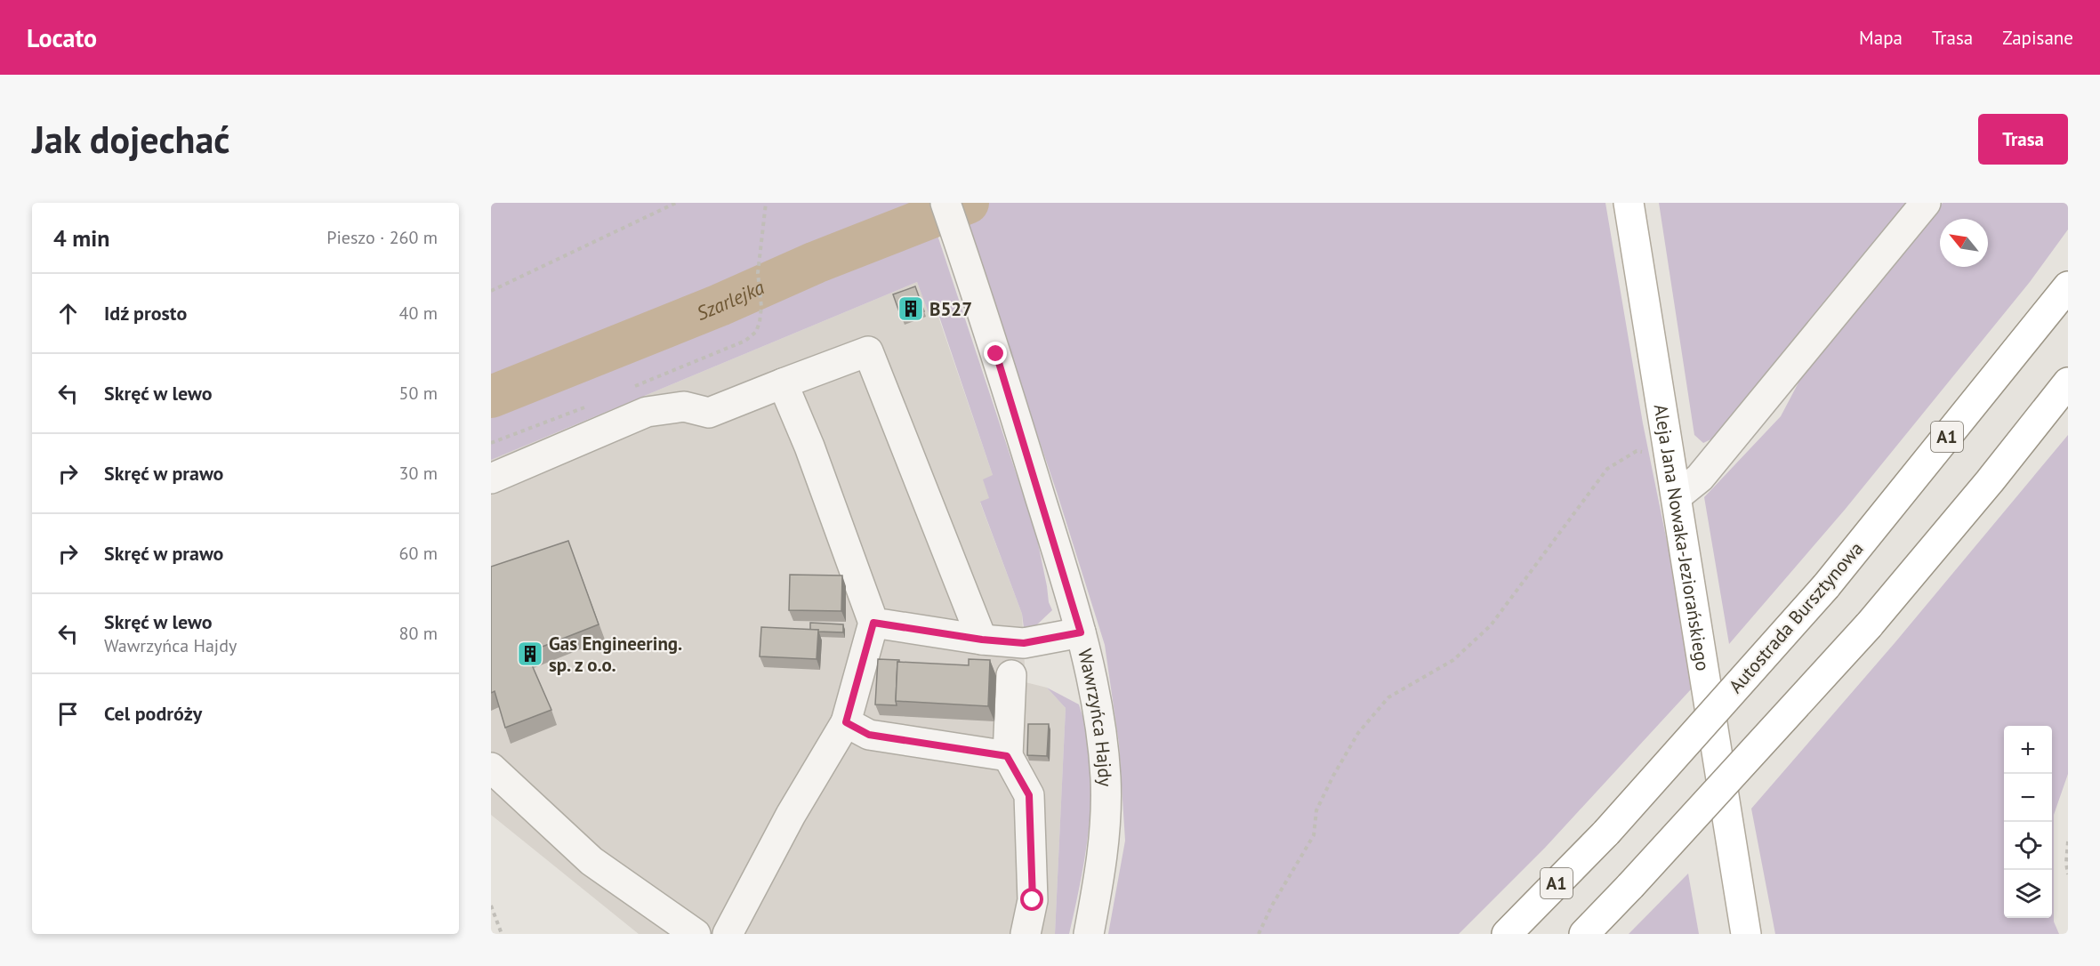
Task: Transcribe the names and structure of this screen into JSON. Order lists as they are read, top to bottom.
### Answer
{
  "streets": {
    "main road": ["A1", "Aleja Jana Nowaka-Jeziorańskiego", "Autostrada Bursztynowa"],
    "street": ["Wawrzyńca Hajdy"]
  },
  "water": ["Szarlejka"],
  "places": {
    "building": ["B527", "Gas Engineering. sp. z o.o."]
  },
  "north": "top left",
  "page": {
    "header": "Locato",
    "nav": ["Mapa", "Trasa", "Zapisane"],
    "buttons": "Trasa",
    "title": "Jak dojechać",
    "heading": ["4 min", "Pieszo · 260 m"],
    "list": [
      ["Idź prosto", "40 m"],
      ["Skręć w lewo", "50 m"],
      ["Skręć w prawo", "30 m"],
      ["Skręć w prawo", "60 m"],
      ["Skręć w lewo", "Wawrzyńca Hajdy", "80 m"],
      "Cel podróży"
    ],
    "map_buttons": ["+", "−"]
  }
}
